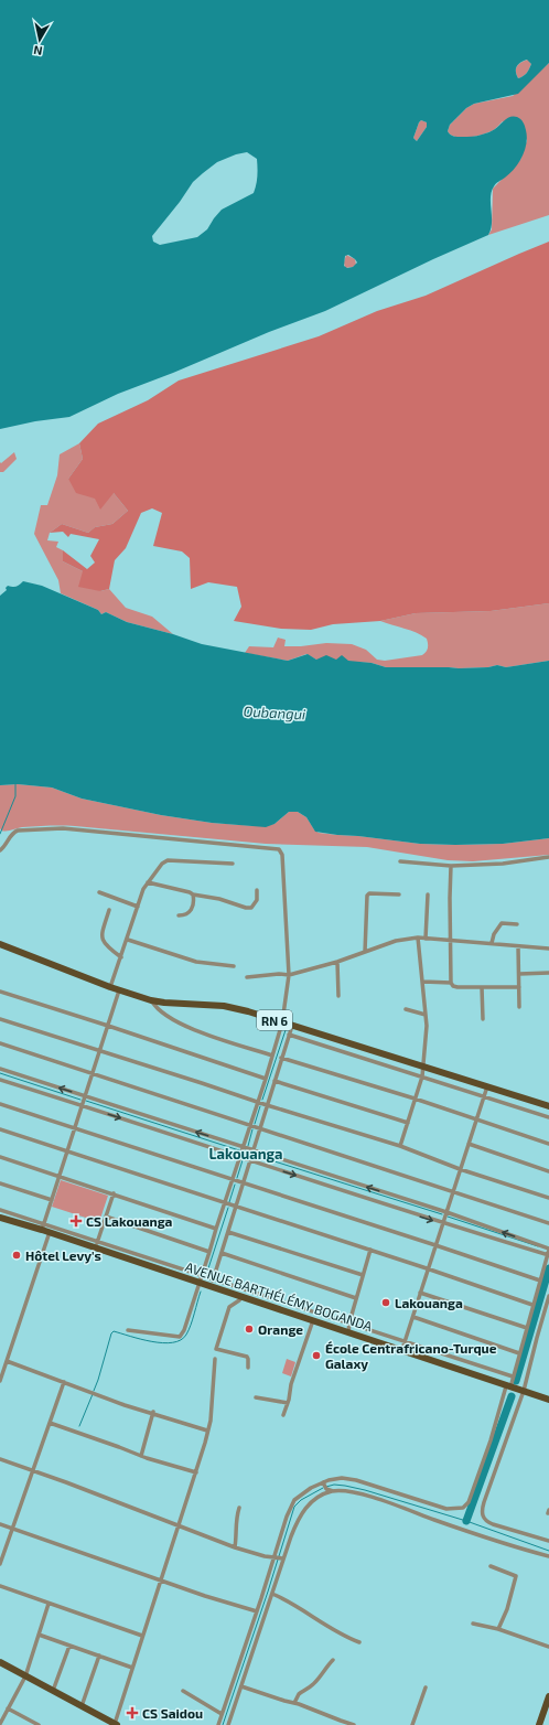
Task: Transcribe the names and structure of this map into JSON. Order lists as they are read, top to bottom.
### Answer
{
  "streets": {
    "main road": ["RN 6", "AVENUE BARTHÉLÉMY BOGANDA"]
  },
  "districts": ["Lakouanga"],
  "water": ["Oubangui"],
  "places": {
    "health": ["CS Lakouanga", "CS Saidou"],
    "other": [
      "Hôtel Levy's",
      "Lakouanga",
      "Orange",
      "École Centrafricano-Turque Galaxy"
    ]
  },
  "north": "bottom"
}
